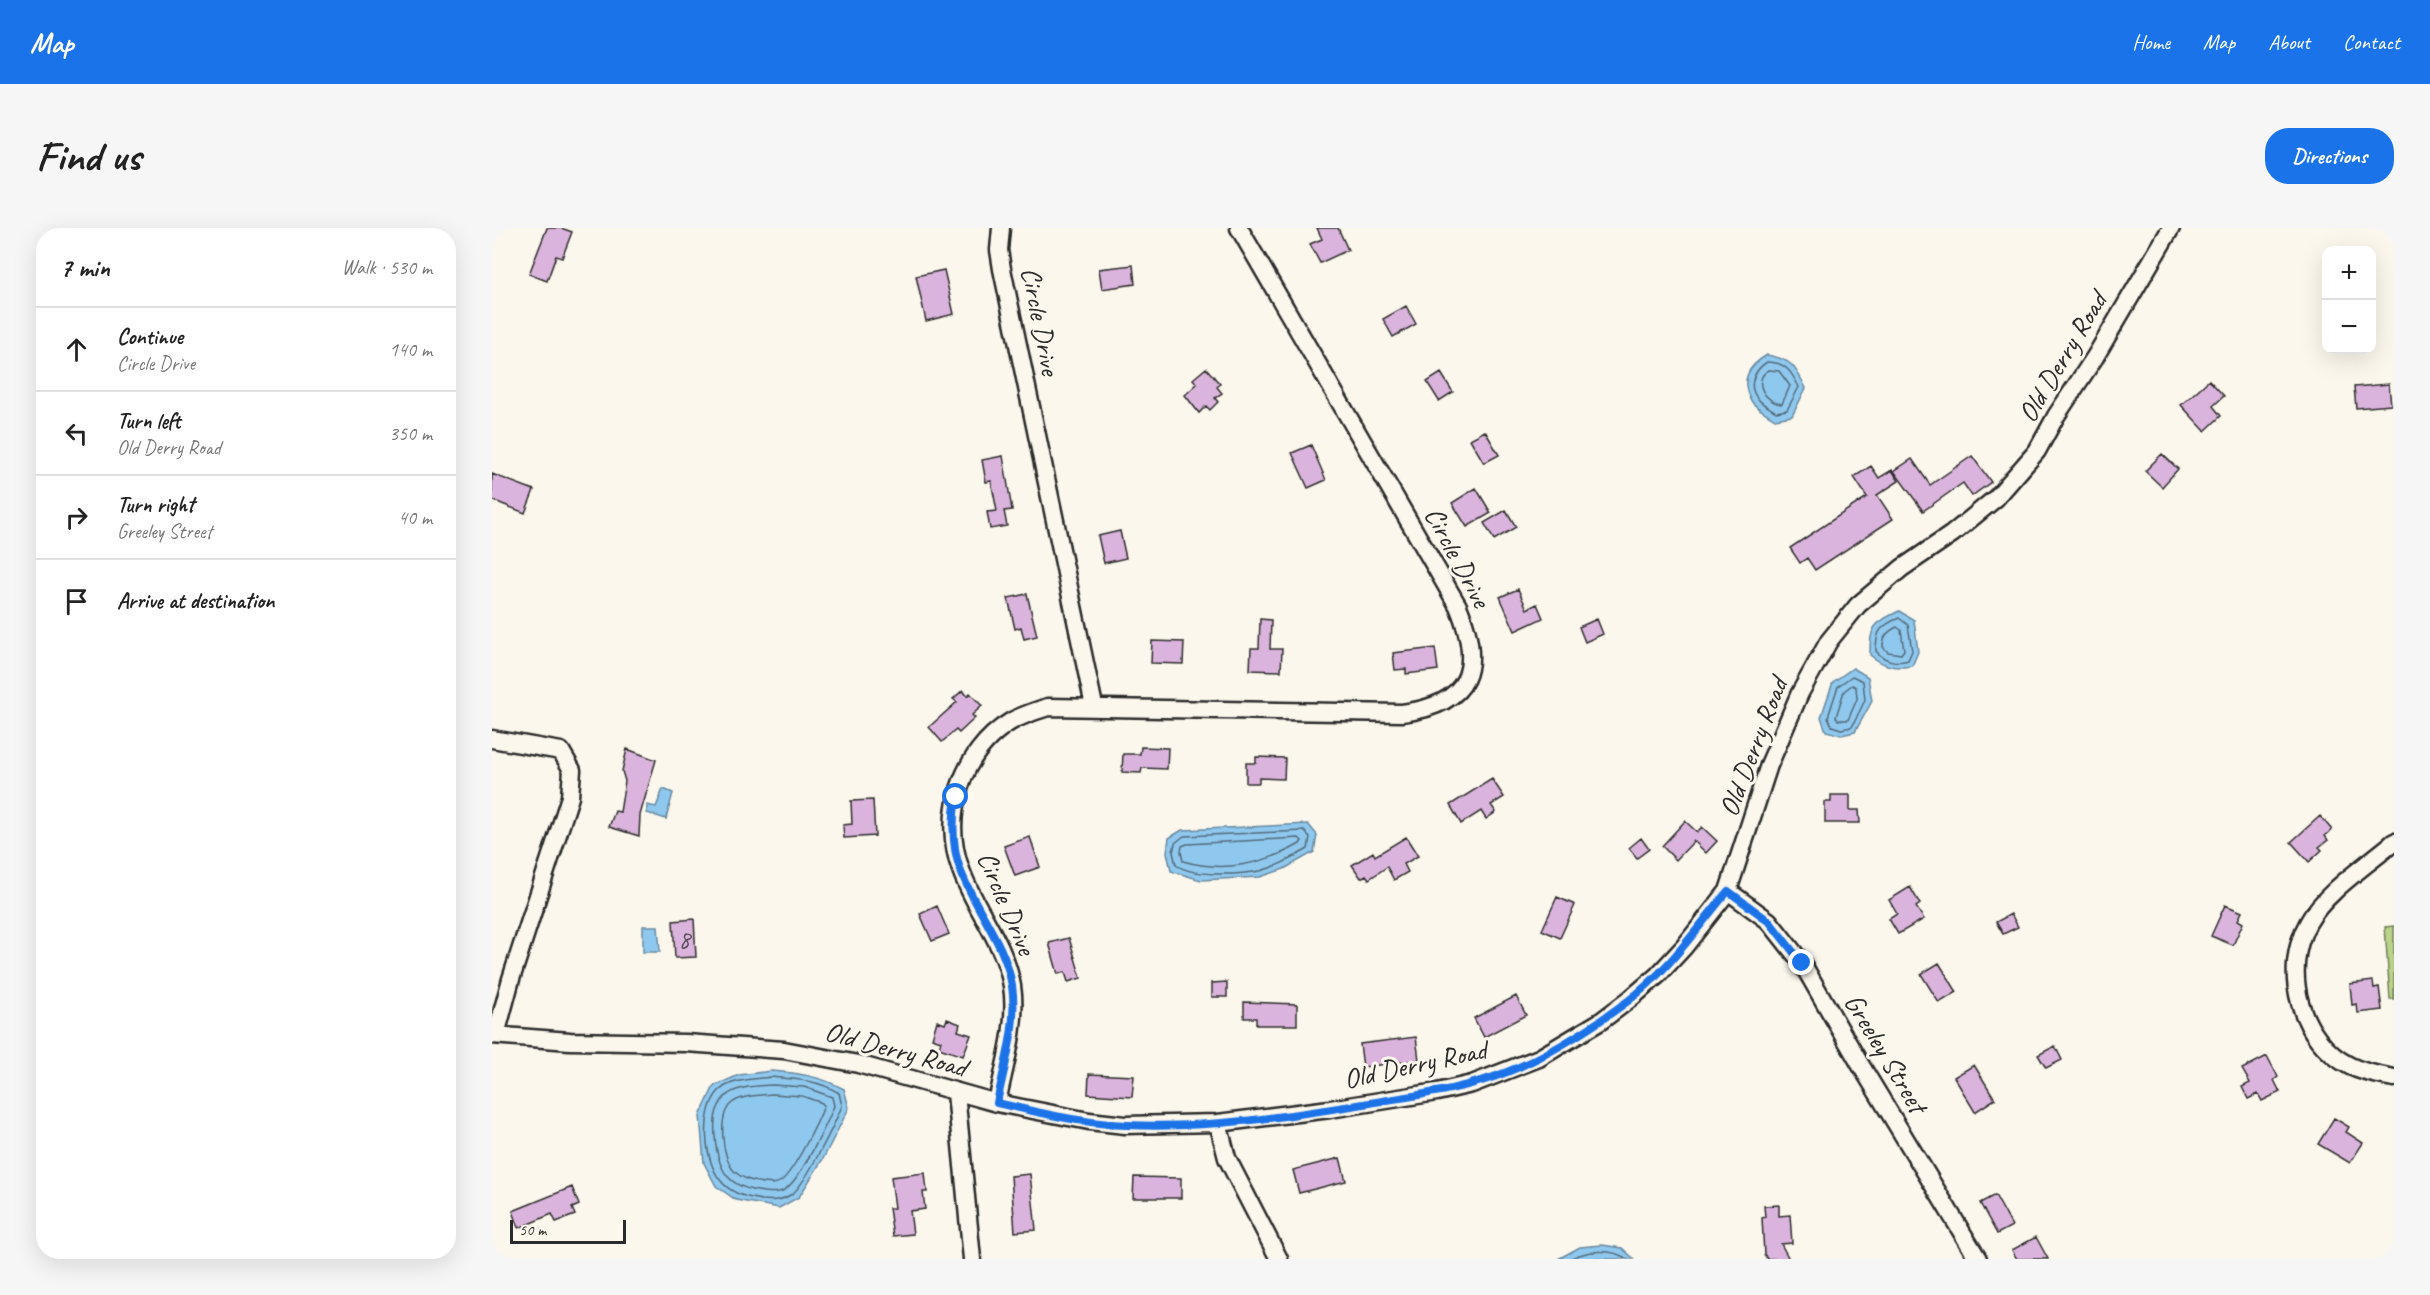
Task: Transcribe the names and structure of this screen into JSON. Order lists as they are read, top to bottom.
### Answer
{
  "streets": {
    "street": ["Circle Drive", "Old Derry Road", "Greeley Street"]
  },
  "crossings": [
    ["Circle Drive", "Old Derry Road"],
    ["Old Derry Road", "Greeley Street"]
  ],
  "house_numbers": ["8"],
  "scale_bar": "50 m",
  "page": {
    "header": "Map",
    "nav": [
      "Home",
      "Map",
      "About",
      "Contact"
    ],
    "buttons": "Directions",
    "title": "Find us",
    "heading": ["7 min", "Walk · 530 m"],
    "map_buttons": ["+", "−"],
    "list": [
      ["Continue", "Circle Drive", "140 m"],
      ["Turn left", "Old Derry Road", "350 m"],
      ["Turn right", "Greeley Street", "40 m"],
      "Arrive at destination"
    ],
    "scale": "50 m"
  }
}
